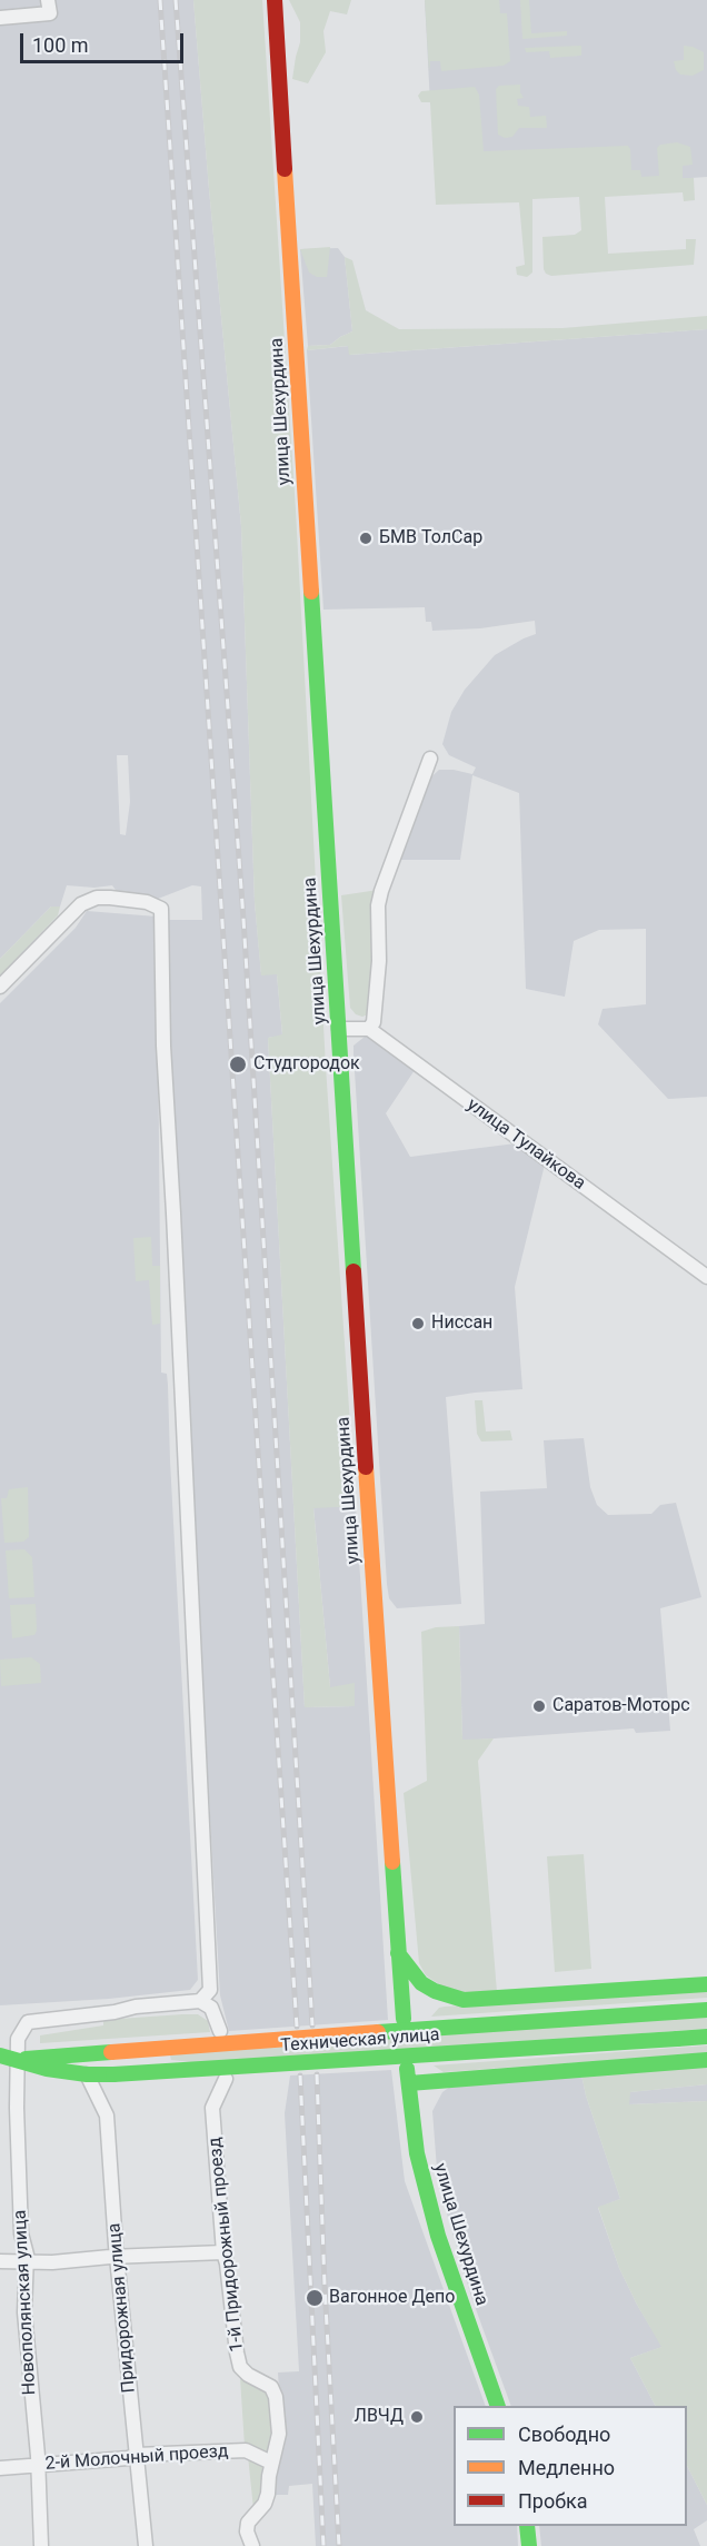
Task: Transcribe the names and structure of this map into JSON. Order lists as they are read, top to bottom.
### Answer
{
  "streets": {
    "main road": ["улица Шехурдина", "Техническая улица"],
    "street": [
      "улица Тулайкова",
      "1-й Придорожный проезд",
      "Новополянская улица",
      "Придорожная улица",
      "2-й Молочный проезд"
    ]
  },
  "crossings": [
    ["Техническая улица", "Новополянская улица"],
    ["Техническая улица", "Придорожная улица"],
    ["1-й Придорожный проезд", "2-й Молочный проезд"],
    ["Новополянская улица", "2-й Молочный проезд"],
    ["Придорожная улица", "2-й Молочный проезд"]
  ],
  "places": [
    "БМВ ТолСар",
    "Студгородок",
    "Ниссан",
    "Саратов-Моторс",
    "Вагонное Депо",
    "ЛВЧД"
  ],
  "legend": ["Свободно", "Медленно", "Пробка"],
  "scale_bar": "100 m"
}
